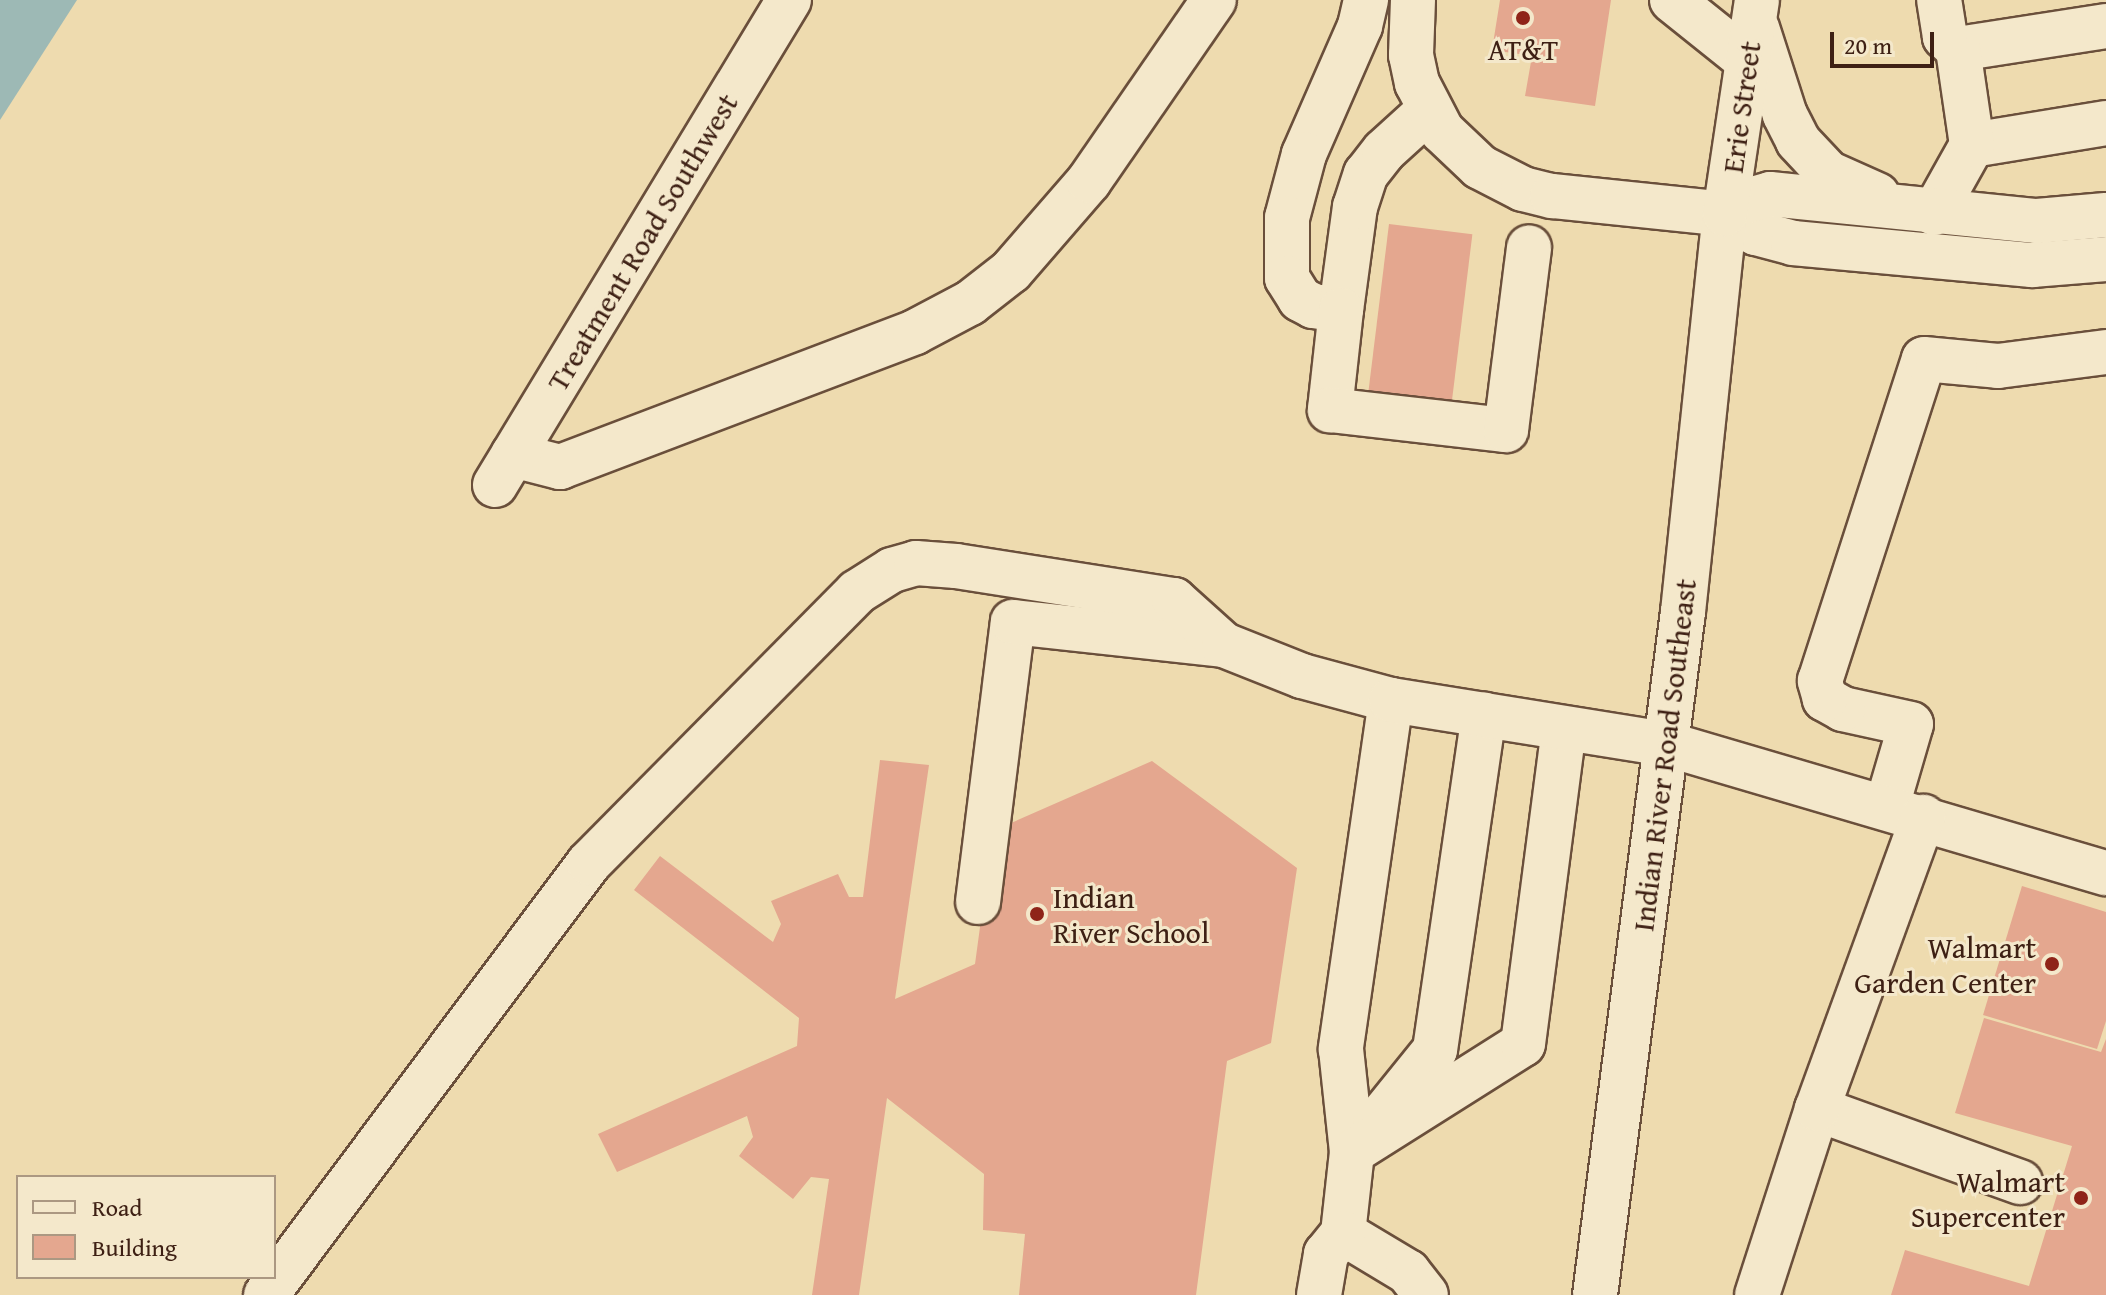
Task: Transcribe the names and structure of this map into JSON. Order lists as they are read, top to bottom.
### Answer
{
  "streets": {
    "street": ["Erie Street", "Treatment Road Southwest", "Indian River Road Southeast"]
  },
  "crossings": [
    ["Erie Street", "Indian River Road Southeast"]
  ],
  "places": [
    "AT&T",
    "Indian River School",
    "Walmart Garden Center",
    "Walmart Supercenter"
  ],
  "legend": ["Road", "Building"],
  "scale_bar": "20 m"
}
